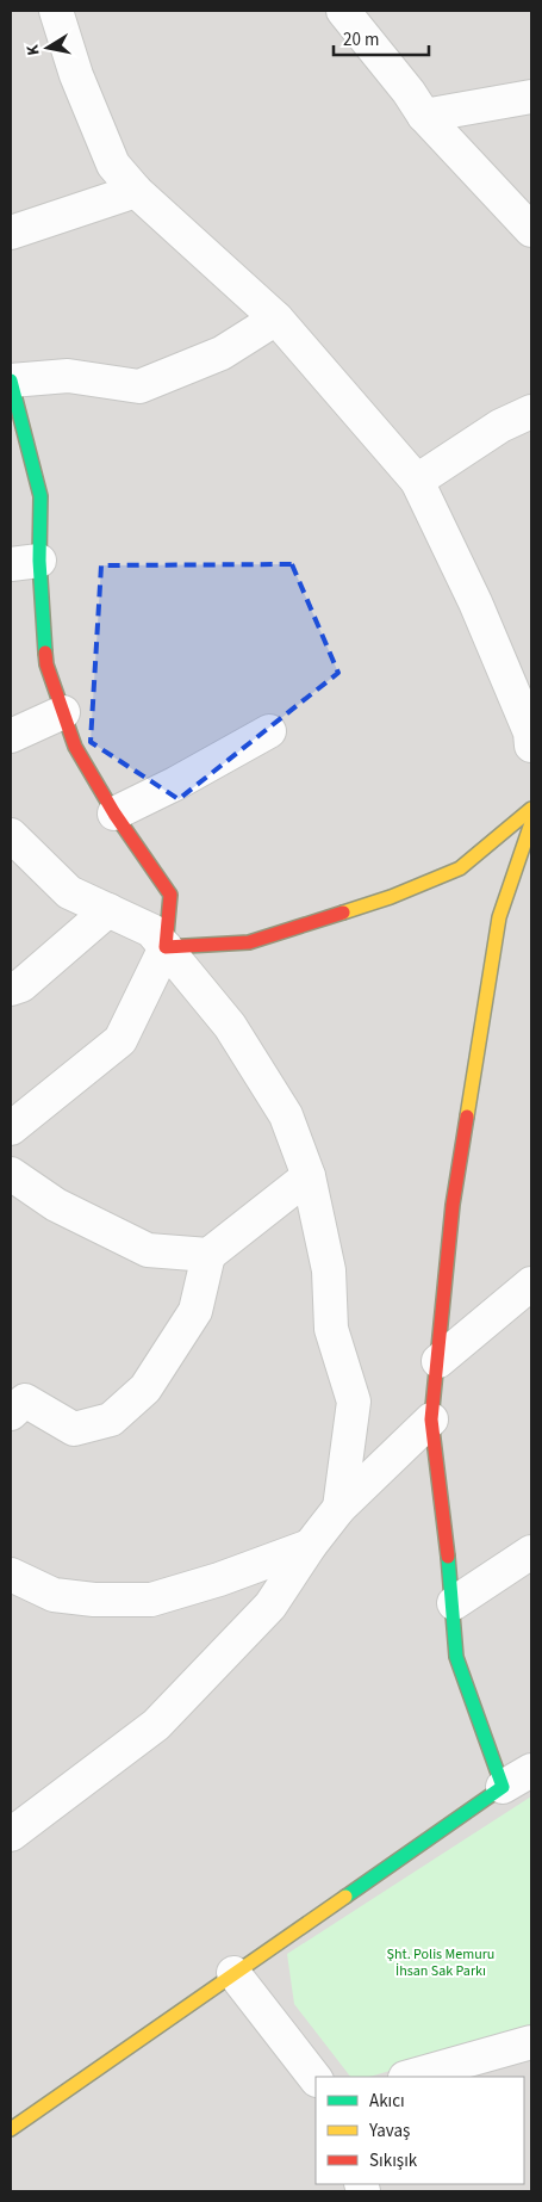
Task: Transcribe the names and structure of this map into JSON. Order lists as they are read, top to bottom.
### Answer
{
  "parks": ["Şht. Polis Memuru İhsan Sak Parkı"],
  "legend": ["Akıcı", "Yavaş", "Sıkışık"],
  "scale_bar": "20 m",
  "north": "left"
}
